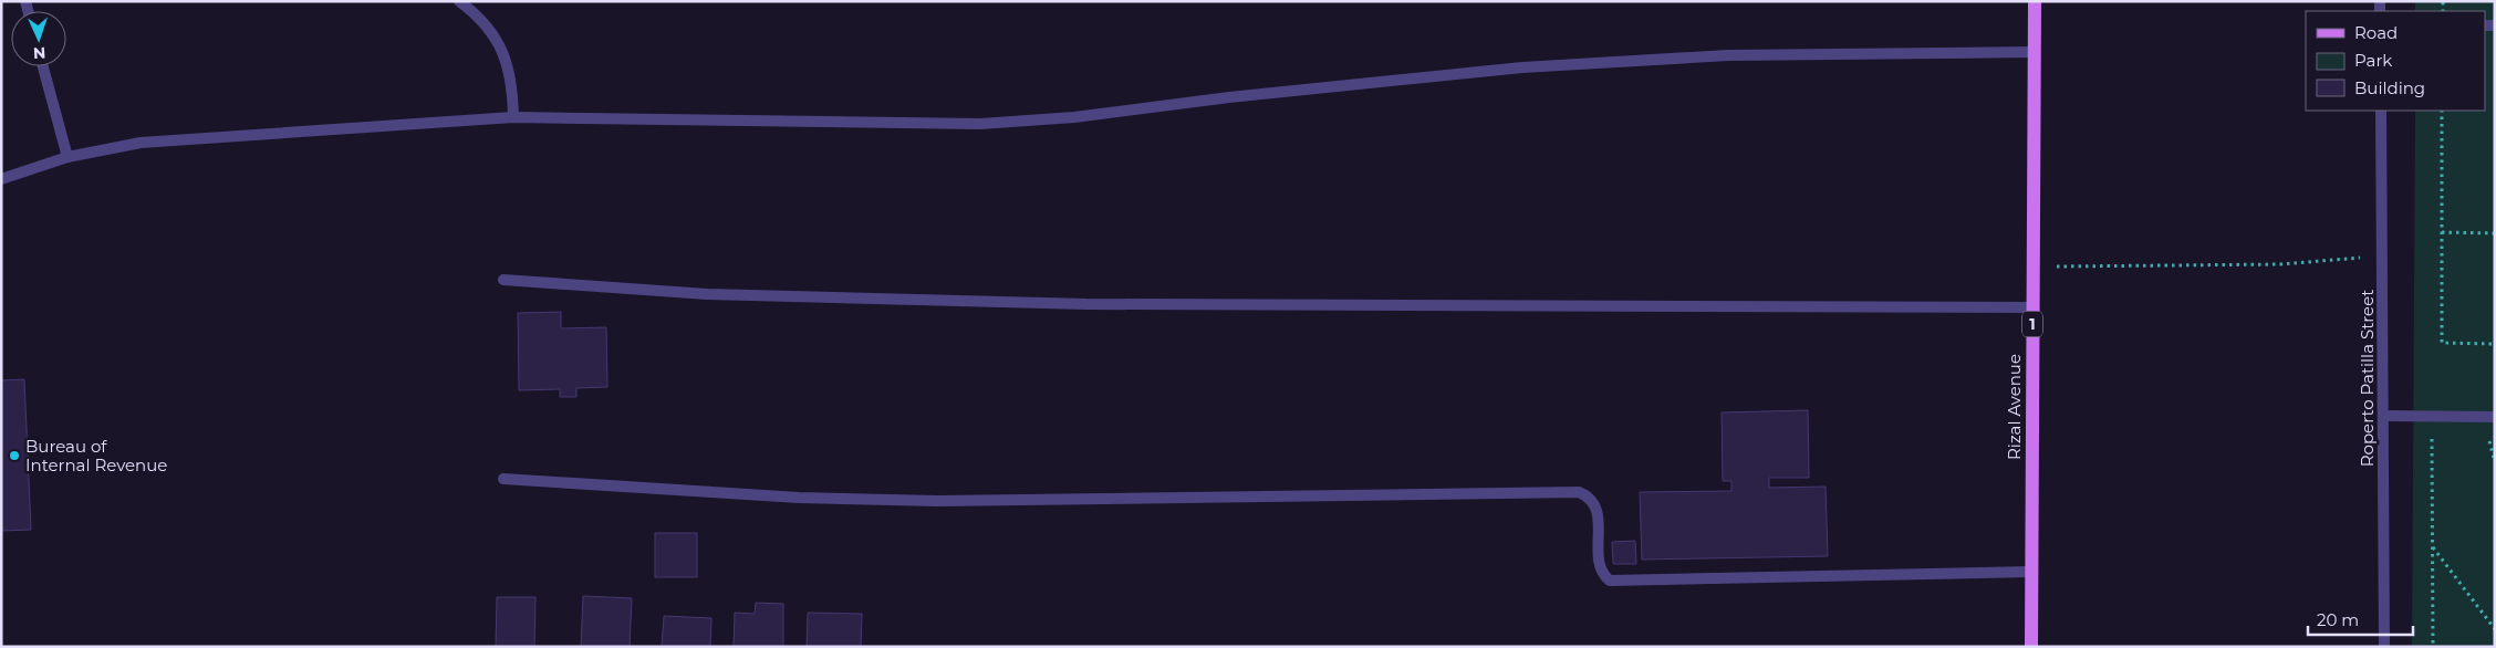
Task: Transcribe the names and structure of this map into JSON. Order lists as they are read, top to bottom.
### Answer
{
  "streets": {
    "main road": ["1", "Rizal Avenue"],
    "street": ["Roperto Patilla Street"]
  },
  "places": ["Bureau of Internal Revenue"],
  "legend": ["Road", "Park", "Building"],
  "scale_bar": "20 m",
  "north": "bottom"
}
